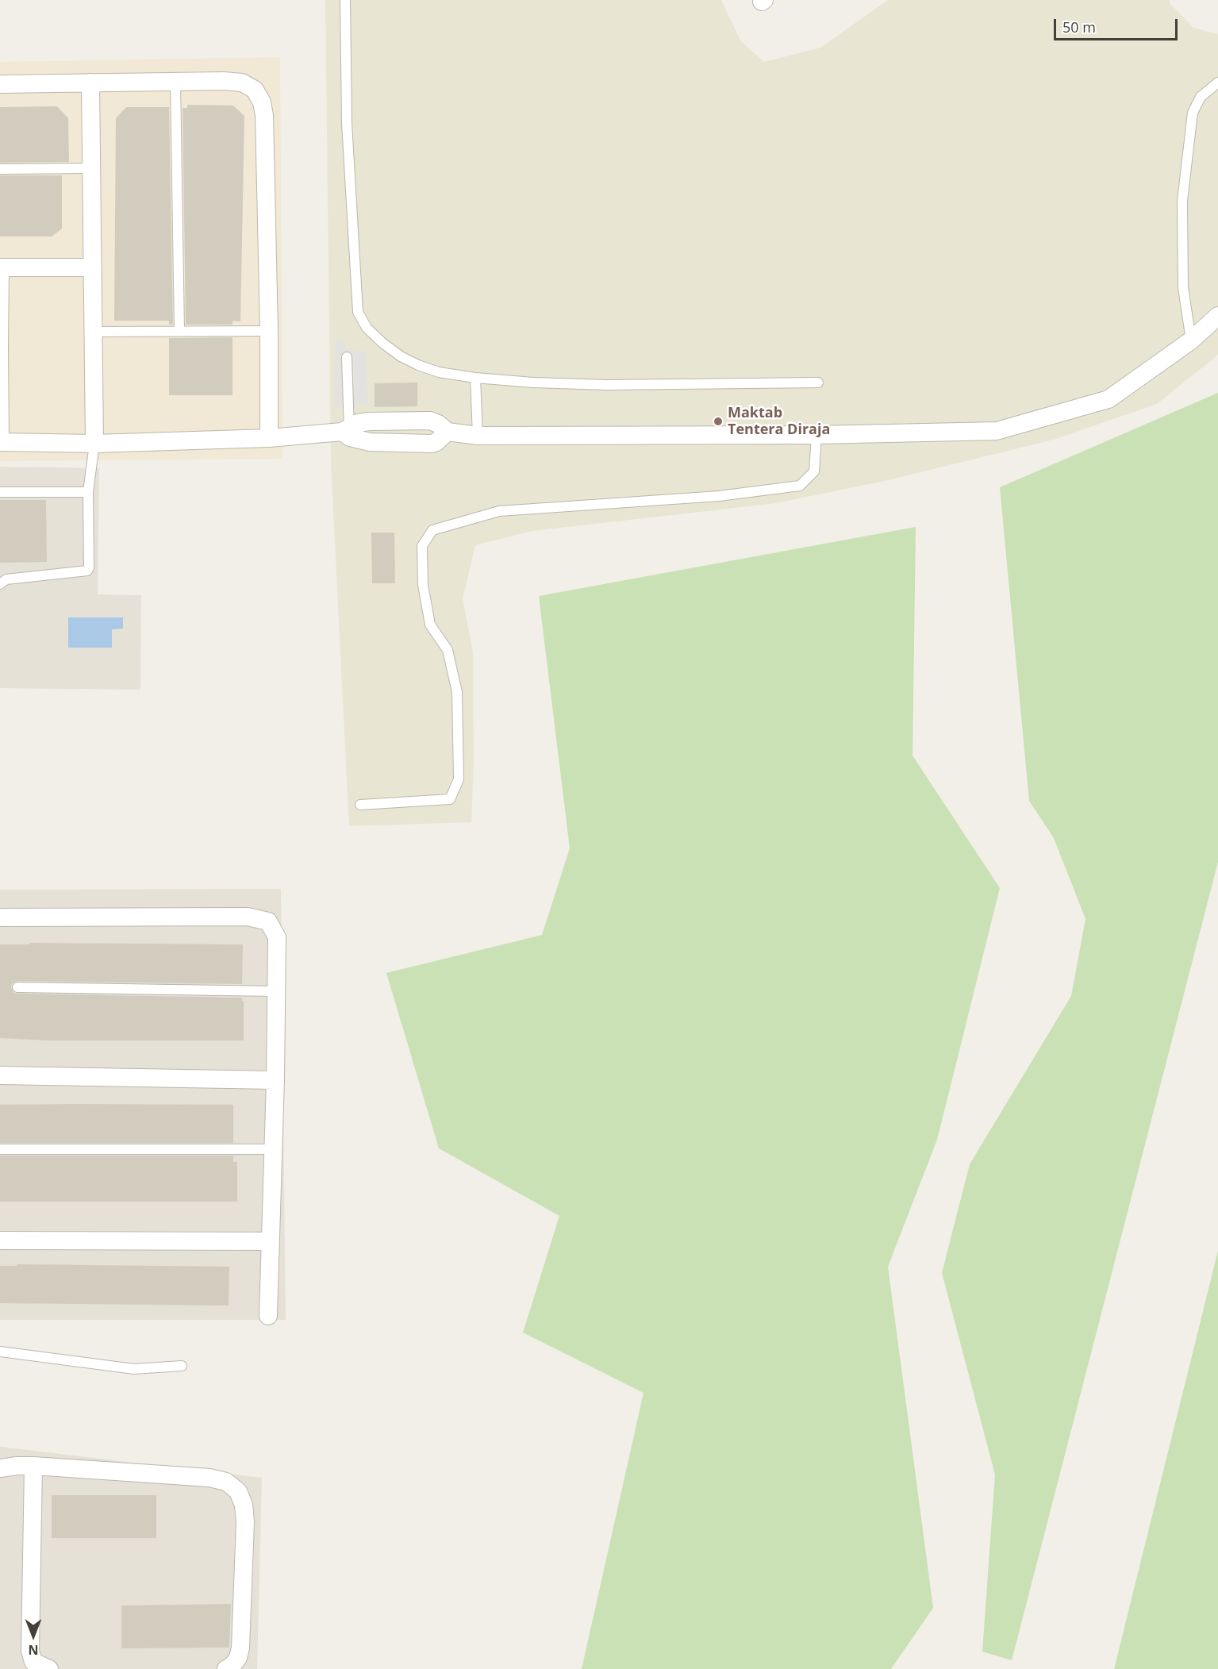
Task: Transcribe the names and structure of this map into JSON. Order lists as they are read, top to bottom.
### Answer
{
  "places": ["Maktab Tentera Diraja"],
  "scale_bar": "50 m",
  "north": "bottom"
}
